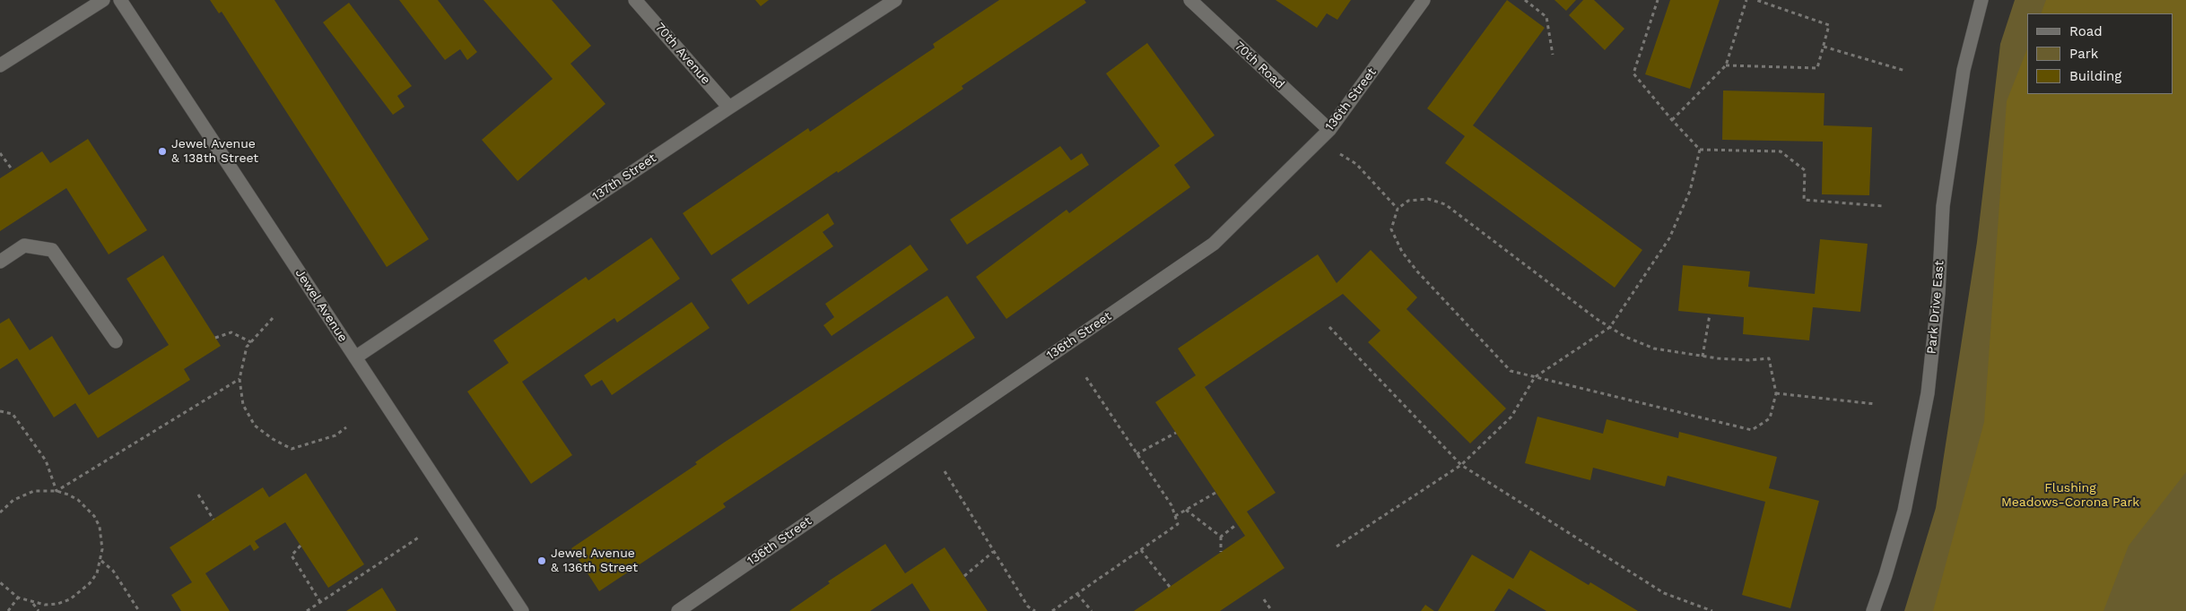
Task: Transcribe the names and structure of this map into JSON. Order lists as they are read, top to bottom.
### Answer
{
  "streets": {
    "street": [
      "70th Avenue",
      "70th Road",
      "136th Street",
      "137th Street",
      "Jewel Avenue",
      "Park Drive East"
    ]
  },
  "crossings": [
    ["70th Avenue", "137th Street"],
    ["70th Road", "136th Street"],
    ["137th Street", "Jewel Avenue"]
  ],
  "parks": ["Flushing Meadows-Corona Park"],
  "places": ["Jewel Avenue & 138th Street", "Jewel Avenue & 136th Street"],
  "legend": ["Road", "Park", "Building"]
}
